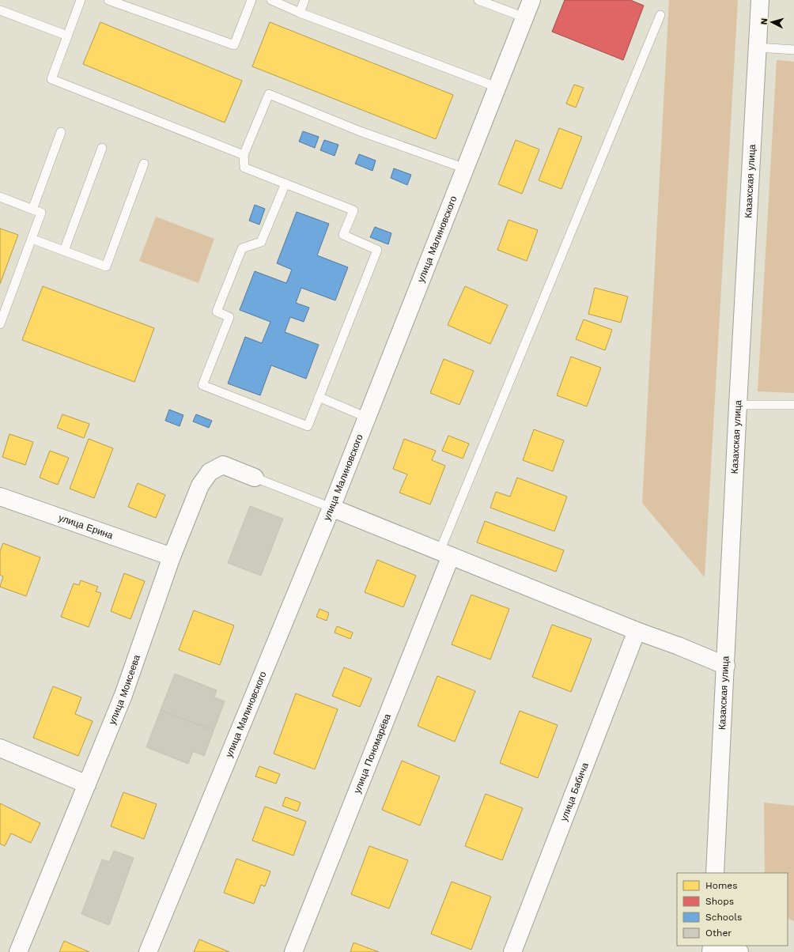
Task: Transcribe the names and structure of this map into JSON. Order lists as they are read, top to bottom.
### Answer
{
  "streets": {
    "street": [
      "Казахская улица",
      "улица Малиновского",
      "улица Ерина",
      "улица Моисеева",
      "улица Пономарёва",
      "улица Бабича"
    ]
  },
  "crossings": [
    ["улица Ерина", "улица Моисеева"]
  ],
  "legend": [
    "Homes",
    "Shops",
    "Schools",
    "Other"
  ],
  "north": "left"
}
